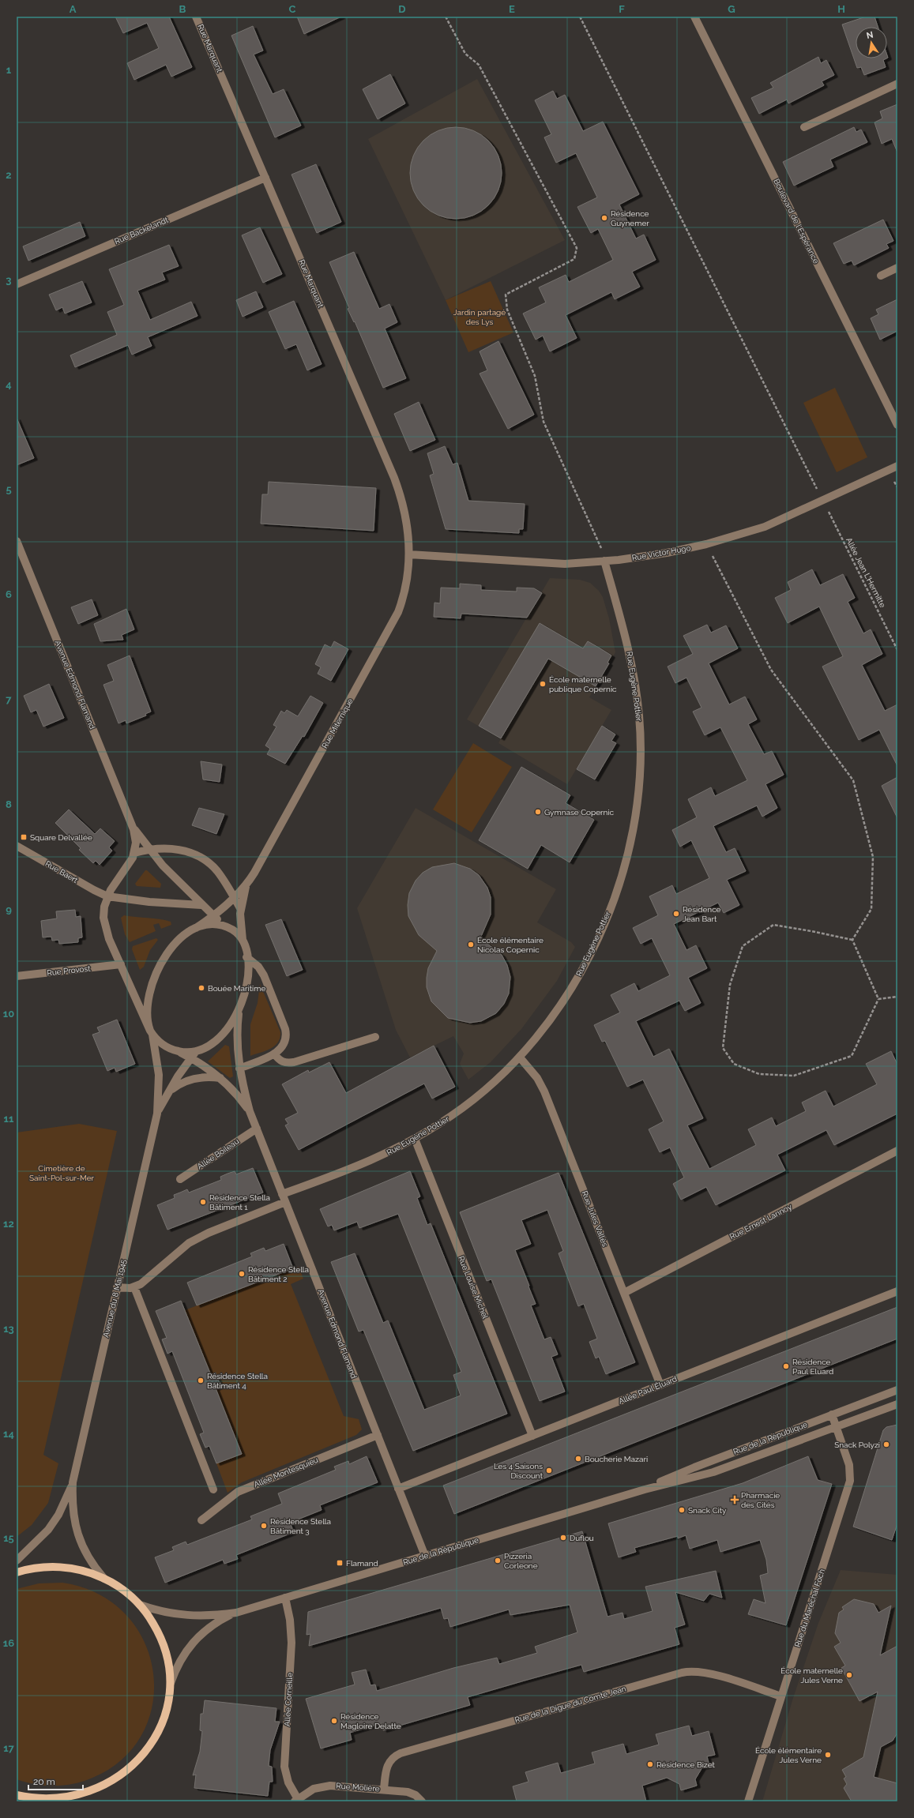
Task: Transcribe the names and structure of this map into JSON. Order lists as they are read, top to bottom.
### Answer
{
  "streets": {
    "street": [
      "Rue Marquant",
      "Boulevard de l'Espérance",
      "Rue Backelandt",
      "Rue Victor Hugo",
      "Avenue Edmond Flamand",
      "Rue Eugène Pottier",
      "Rue Miternique",
      "Rue Baert",
      "Rue Provost",
      "Allée Boileau",
      "Rue Jules Vallès",
      "Rue Ernest Lannoy",
      "Rue Louise Michel",
      "Avenue du 8 Mai 1945",
      "Allée Paul Éluard",
      "Rue de la République",
      "Allée Montesquieu",
      "Rue du Maréchal Foch",
      "Allée Corneille",
      "Rue de la Digue du Comte Jean",
      "Rue Molière"
    ],
    "path": ["Allée Jean L'Hermitte"]
  },
  "crossings": [
    ["Rue Marquant", "Rue Backelandt"],
    ["Rue Marquant", "Rue Victor Hugo"],
    ["Rue Marquant", "Rue Miternique"],
    ["Rue Victor Hugo", "Allée Jean L'Hermitte"],
    ["Rue Victor Hugo", "Rue Eugène Pottier"],
    ["Rue Victor Hugo", "Rue Miternique"],
    ["Avenue Edmond Flamand", "Rue Eugène Pottier"],
    ["Avenue Edmond Flamand", "Allée Boileau"],
    ["Avenue Edmond Flamand", "Allée Paul Éluard"],
    ["Avenue Edmond Flamand", "Rue de la République"],
    ["Avenue Edmond Flamand", "Allée Montesquieu"],
    ["Rue Eugène Pottier", "Rue Jules Vallès"],
    ["Rue Eugène Pottier", "Rue Louise Michel"],
    ["Rue Jules Vallès", "Rue Ernest Lannoy"],
    ["Rue Jules Vallès", "Allée Paul Éluard"],
    ["Rue Louise Michel", "Allée Paul Éluard"],
    ["Rue de la République", "Rue du Maréchal Foch"],
    ["Rue de la République", "Allée Corneille"],
    ["Rue du Maréchal Foch", "Rue de la Digue du Comte Jean"],
    ["Allée Corneille", "Rue Molière"],
    ["Rue de la Digue du Comte Jean", "Rue Molière"]
  ],
  "parks": ["Jardin partagé des Lys", "Cimetière de Saint-Pol-sur-Mer"],
  "places": {
    "other": [
      "Résidence Guynemer",
      "École maternelle publique Copernic",
      "Gymnase Copernic",
      "Résidence Jean Bart",
      "École élémentaire Nicolas Copernic",
      "Bouée Maritime",
      "Résidence Stella Bâtiment 1",
      "Résidence Stella Bâtiment 2",
      "Résidence Paul Eluard",
      "Résidence Stella Bâtiment 4",
      "Snack Polyzi",
      "Boucherie Mazari",
      "Les 4 Saisons Discount",
      "Snack City",
      "Résidence Stella Bâtiment 3",
      "Duflou",
      "Pizzeria Corleone",
      "École maternelle Jules Verne",
      "Résidence Magloire Delatte",
      "École élémentaire Jules Verne",
      "Résidence Bizet"
    ],
    "transit": ["Square Delvallée", "Flamand"],
    "health": ["Pharmacie des Cités"]
  },
  "scale_bar": "20 m",
  "north": "top",
  "grid": {
    "columns": [
      "A",
      "B",
      "C",
      "D",
      "E",
      "F",
      "G",
      "H"
    ],
    "rows": [
      "1",
      "2",
      "3",
      "4",
      "5",
      "6",
      "7",
      "8",
      "9",
      "10",
      "11",
      "12",
      "13",
      "14",
      "15",
      "16",
      "17"
    ]
  }
}
